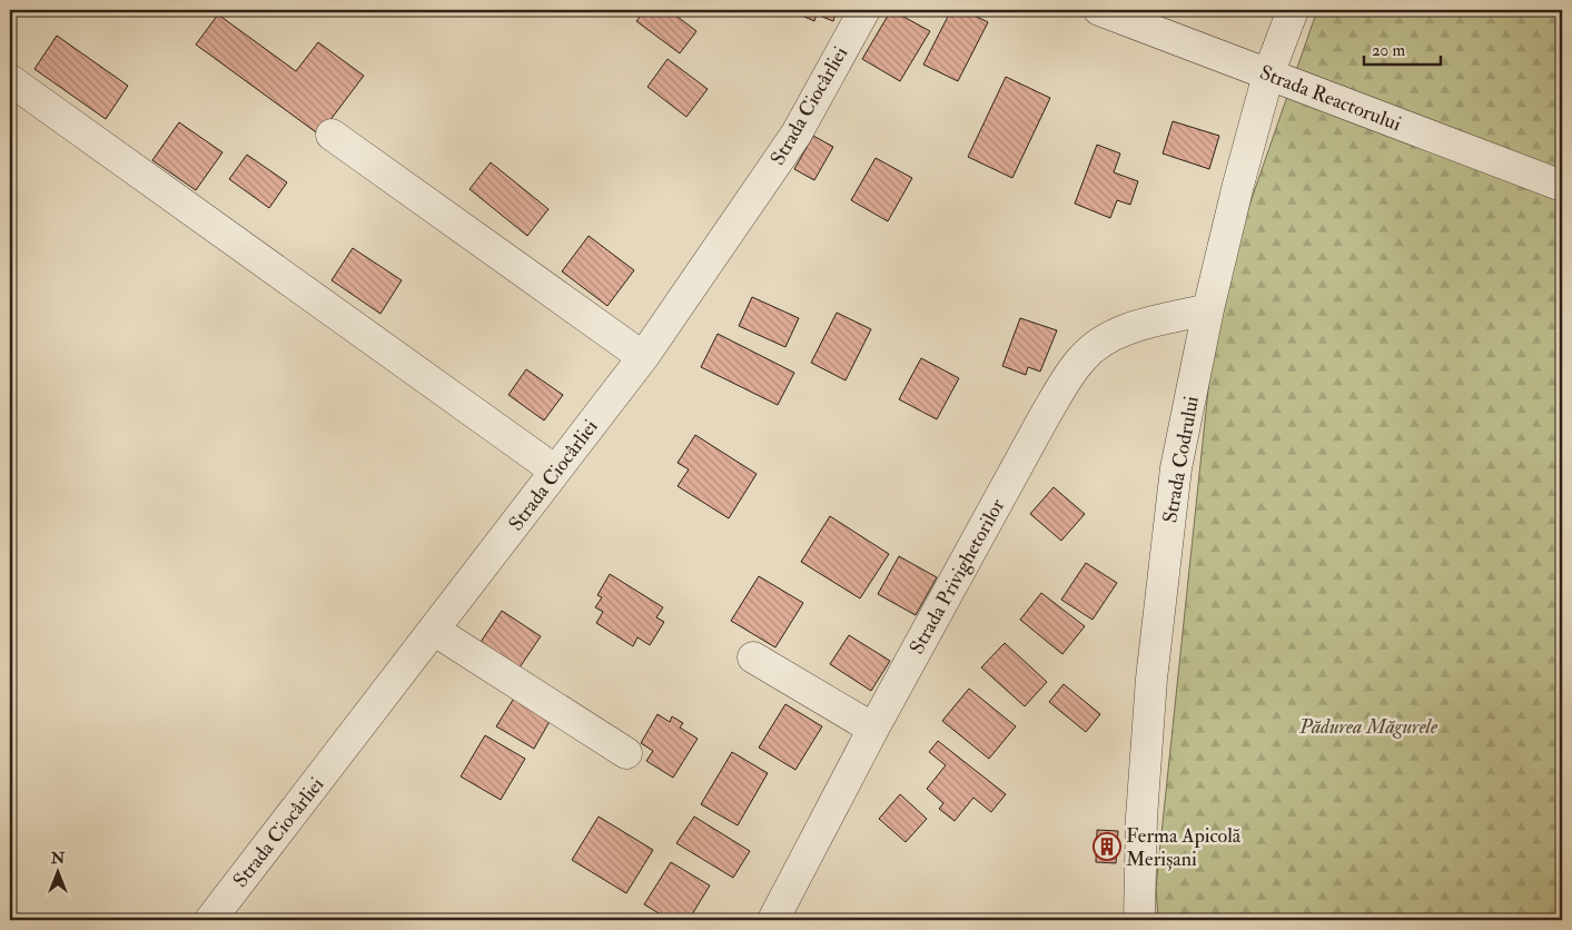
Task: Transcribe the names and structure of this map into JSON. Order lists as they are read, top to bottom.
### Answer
{
  "streets": {
    "street": [
      "Strada Reactorului",
      "Strada Ciocârliei",
      "Strada Codrului",
      "Strada Privighetorilor"
    ]
  },
  "crossings": [
    ["Strada Reactorului", "Strada Codrului"],
    ["Strada Codrului", "Strada Privighetorilor"]
  ],
  "parks": ["Pădurea Măgurele"],
  "places": {
    "building": ["Ferma Apicolă Merișani"]
  },
  "scale_bar": "20 m",
  "north": "top"
}
